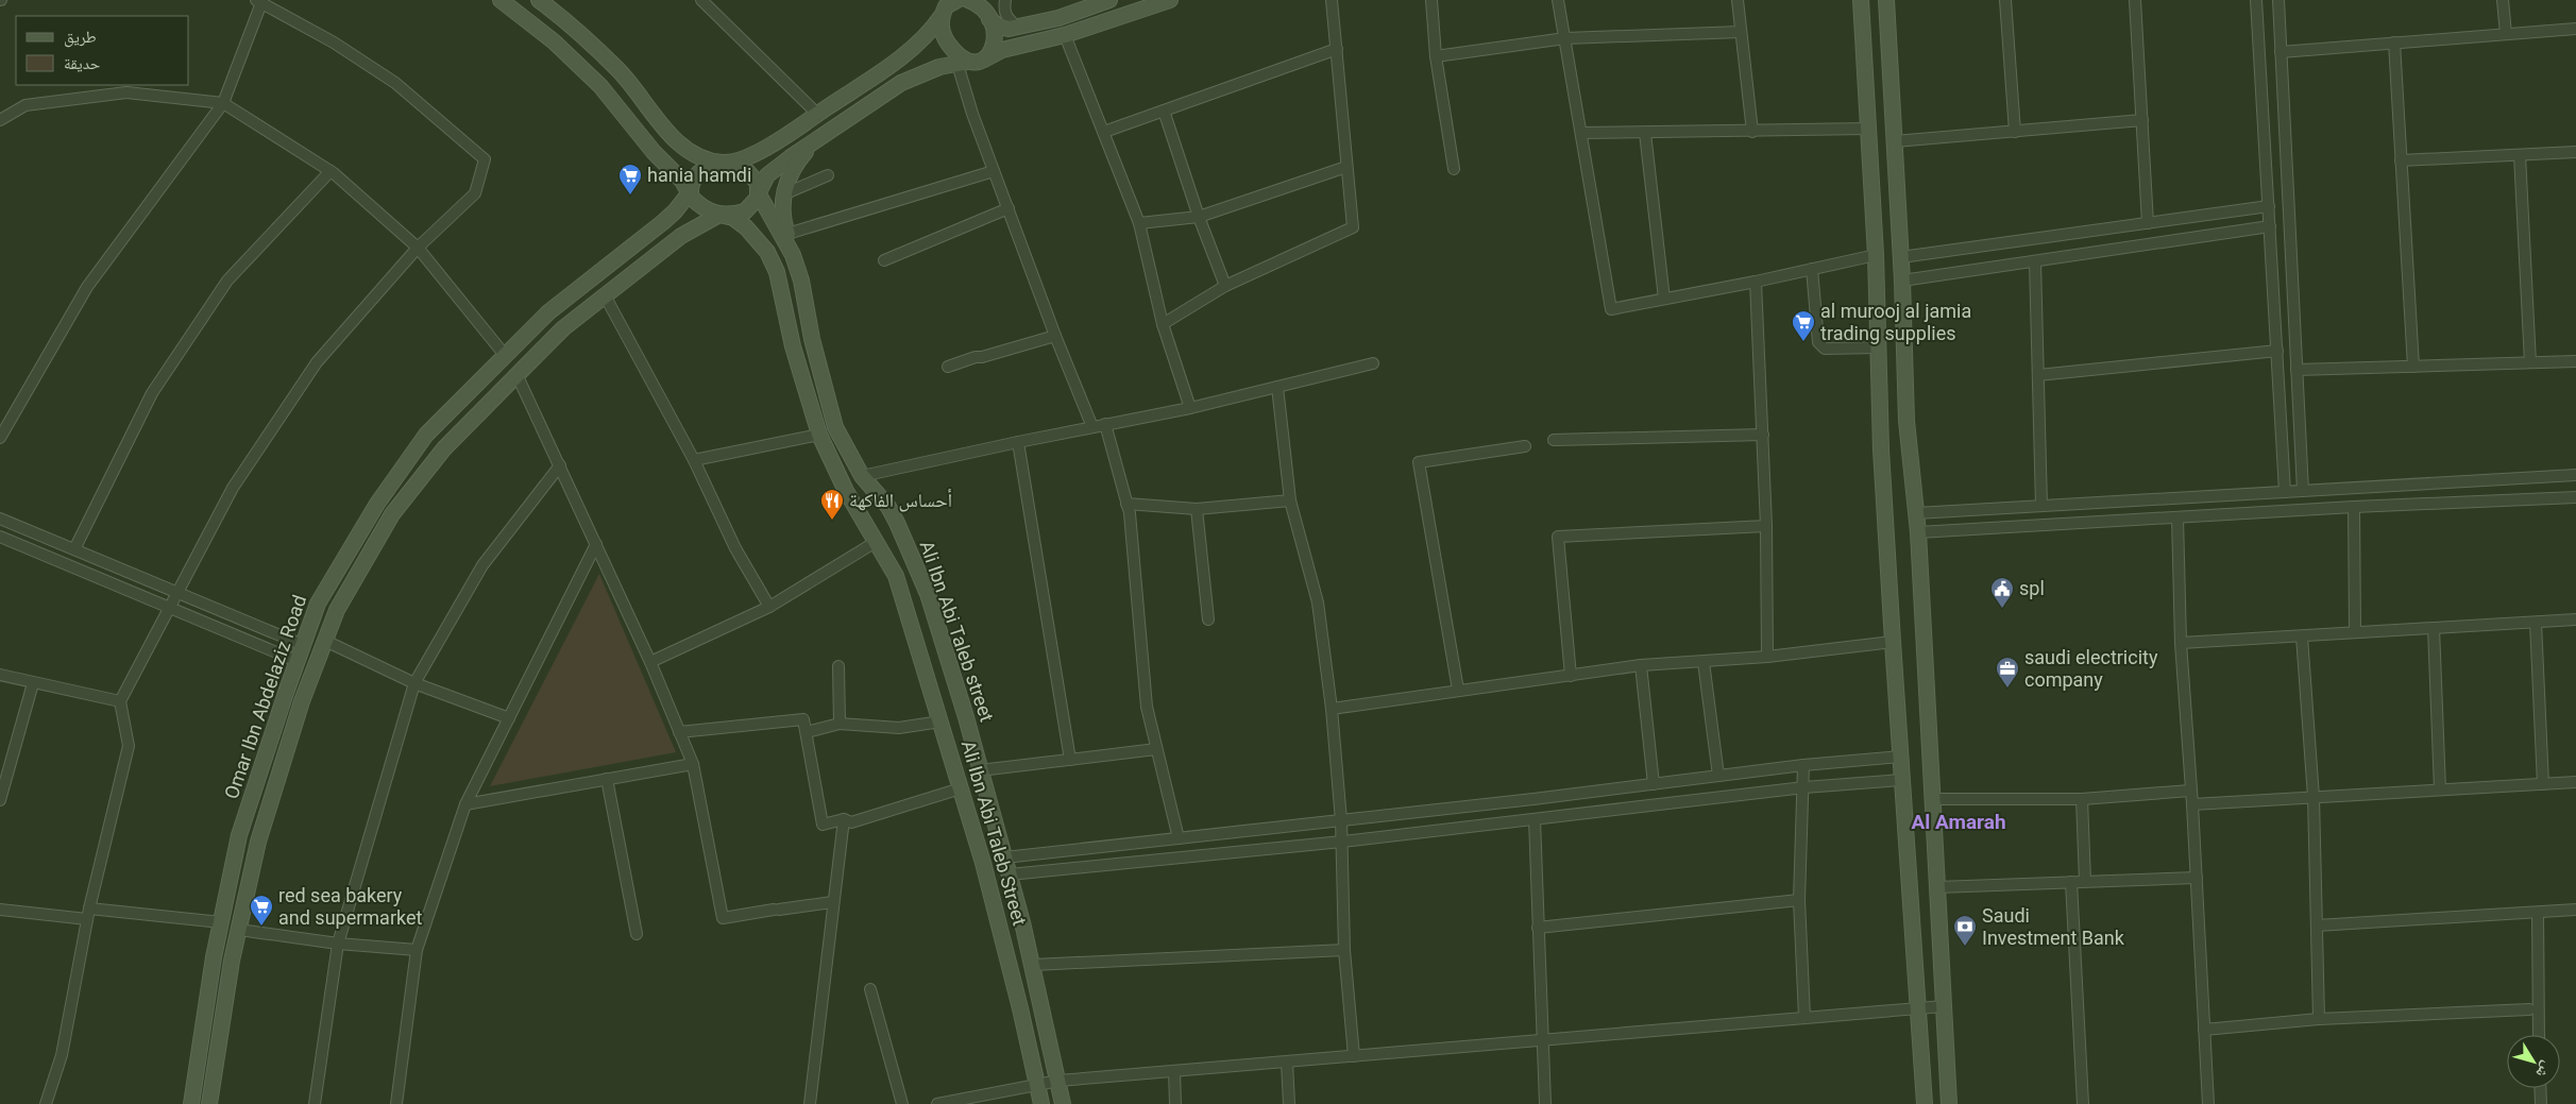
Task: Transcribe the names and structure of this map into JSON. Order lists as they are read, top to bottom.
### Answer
{
  "streets": {
    "main road": ["Ali Ibn Abi Taleb street", "Omar Ibn Abdelaziz Road", "Ali Ibn Abi Taleb Street"]
  },
  "crossings": [
    ["Ali Ibn Abi Taleb street", "Omar Ibn Abdelaziz Road"],
    ["Ali Ibn Abi Taleb street", "Ali Ibn Abi Taleb Street"],
    ["Omar Ibn Abdelaziz Road", "Ali Ibn Abi Taleb Street"]
  ],
  "districts": ["Al Amarah"],
  "places": {
    "supermarket": ["hania hamdi", "al murooj al jamia trading supplies", "red sea bakery and supermarket"],
    "restaurant": ["أحساس الفاكهة"],
    "public building": ["spl"],
    "office": ["saudi electricity company"],
    "bank": ["Saudi Investment Bank"]
  },
  "legend": ["طريق", "حديقة"],
  "north": "bottom right"
}
